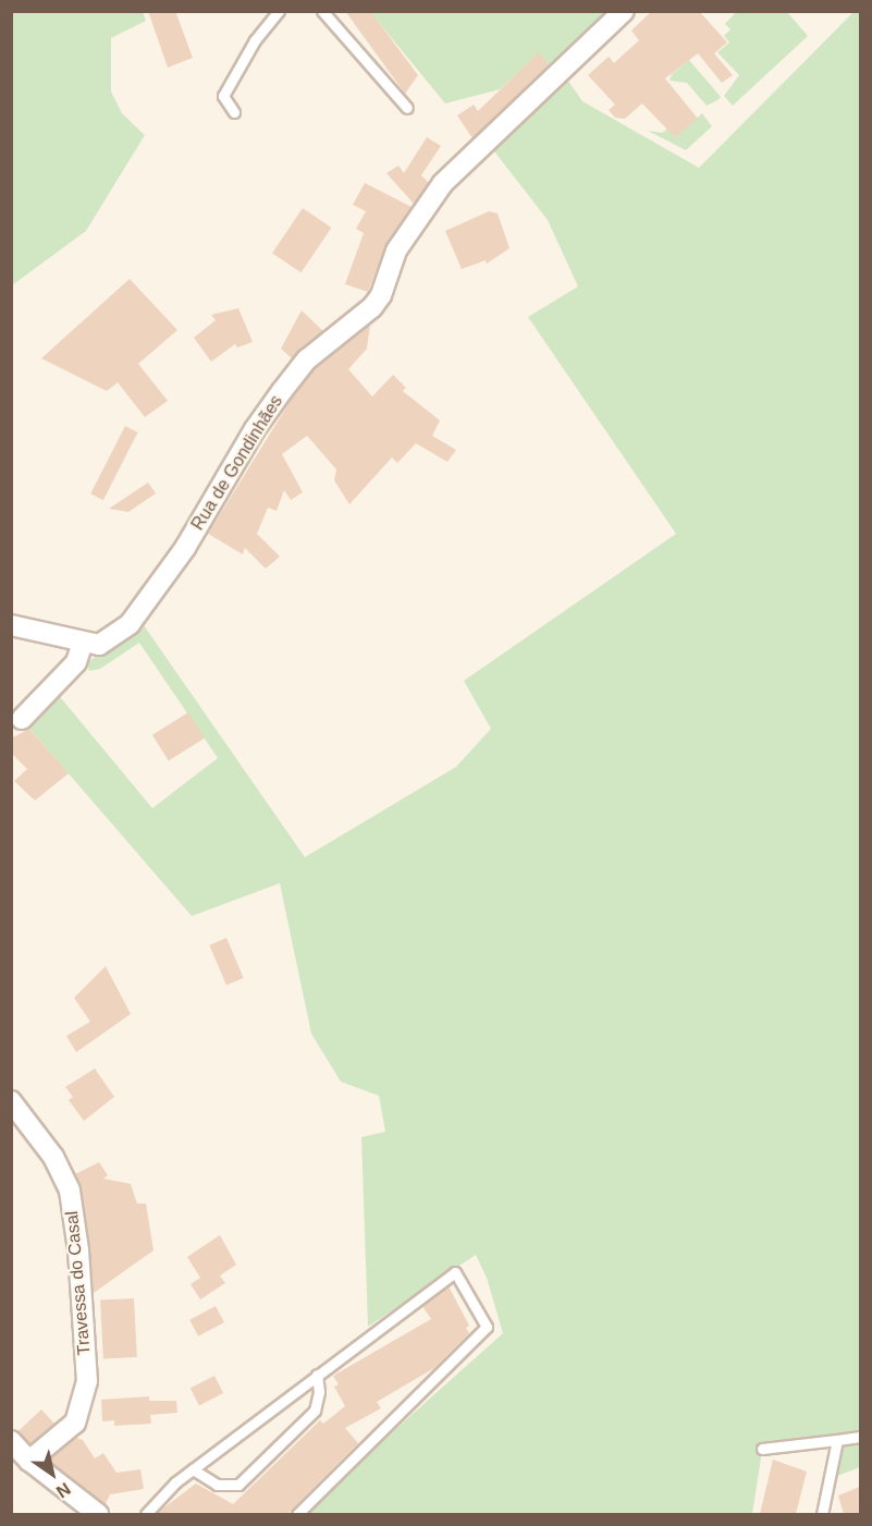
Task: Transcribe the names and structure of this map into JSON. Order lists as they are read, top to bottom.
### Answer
{
  "streets": {
    "street": ["Rua de Gondinhães", "Travessa do Casal"]
  },
  "north": "bottom right"
}
